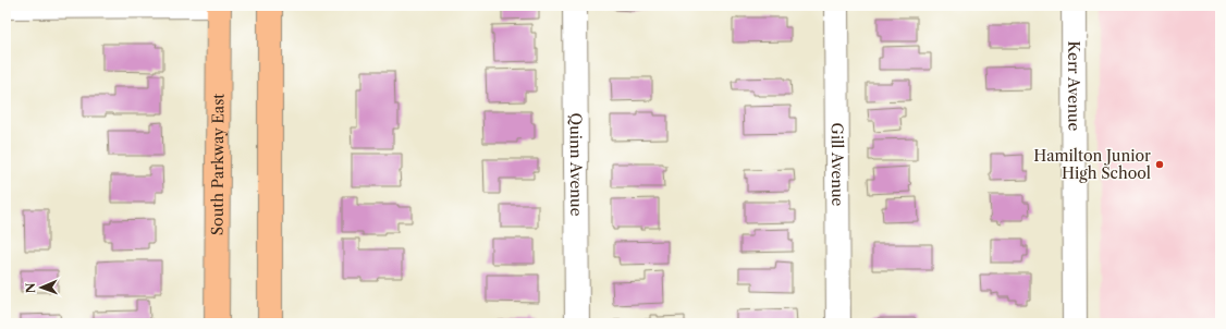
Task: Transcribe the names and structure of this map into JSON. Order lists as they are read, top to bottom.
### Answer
{
  "streets": {
    "main road": ["South Parkway East"],
    "street": ["Kerr Avenue", "Quinn Avenue", "Gill Avenue"]
  },
  "places": ["Hamilton Junior High School"],
  "north": "left"
}
